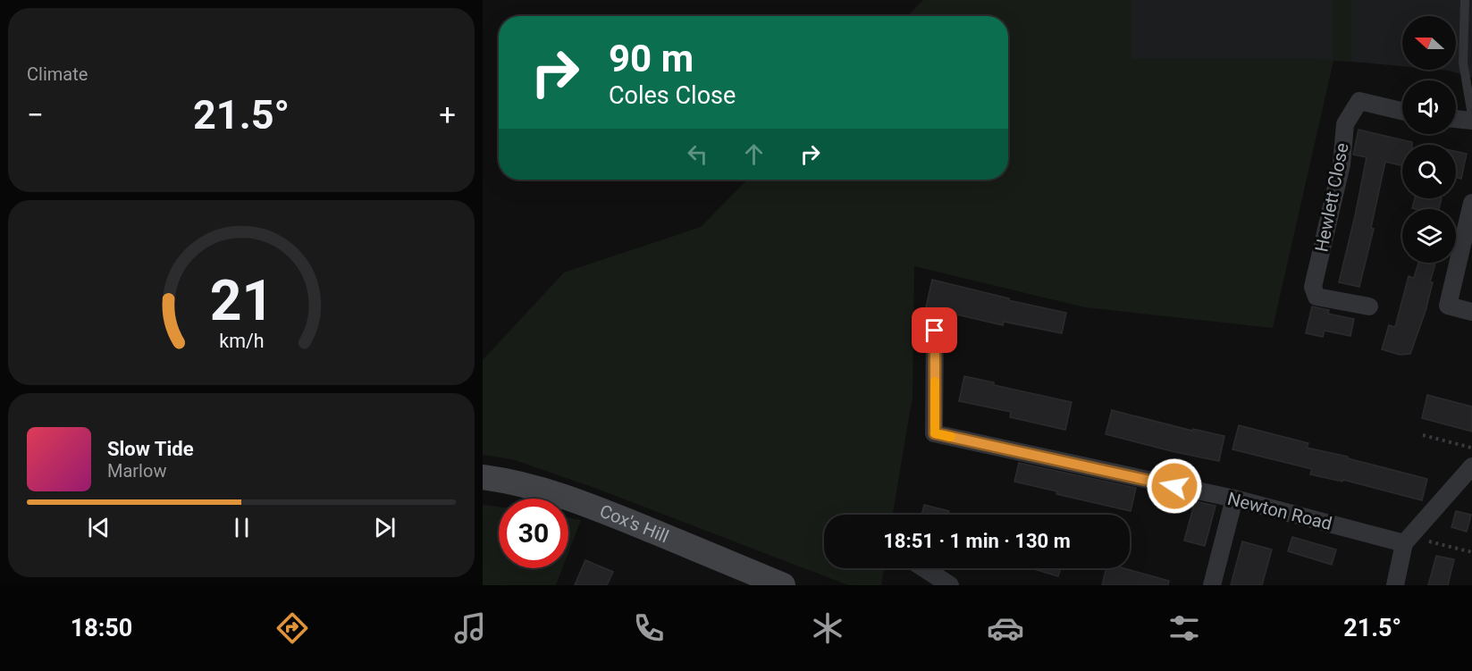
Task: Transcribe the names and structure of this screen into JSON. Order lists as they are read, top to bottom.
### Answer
{
  "streets": {
    "main road": ["Cox's Hill"],
    "street": ["Hewlett Close", "Newton Road"]
  },
  "north": "left",
  "page": {
    "tile": "Climate",
    "turn": ["90 m", "Coles Close"],
    "heat": ["−", "21.5°", "+"],
    "song": ["Slow Tide", "Marlow"],
    "limit": "30",
    "trip": "18:51 · 1 min · 130 m",
    "tabs": ["18:50", "21.5°"],
    "gauge": ["21", "km/h"]
  }
}
